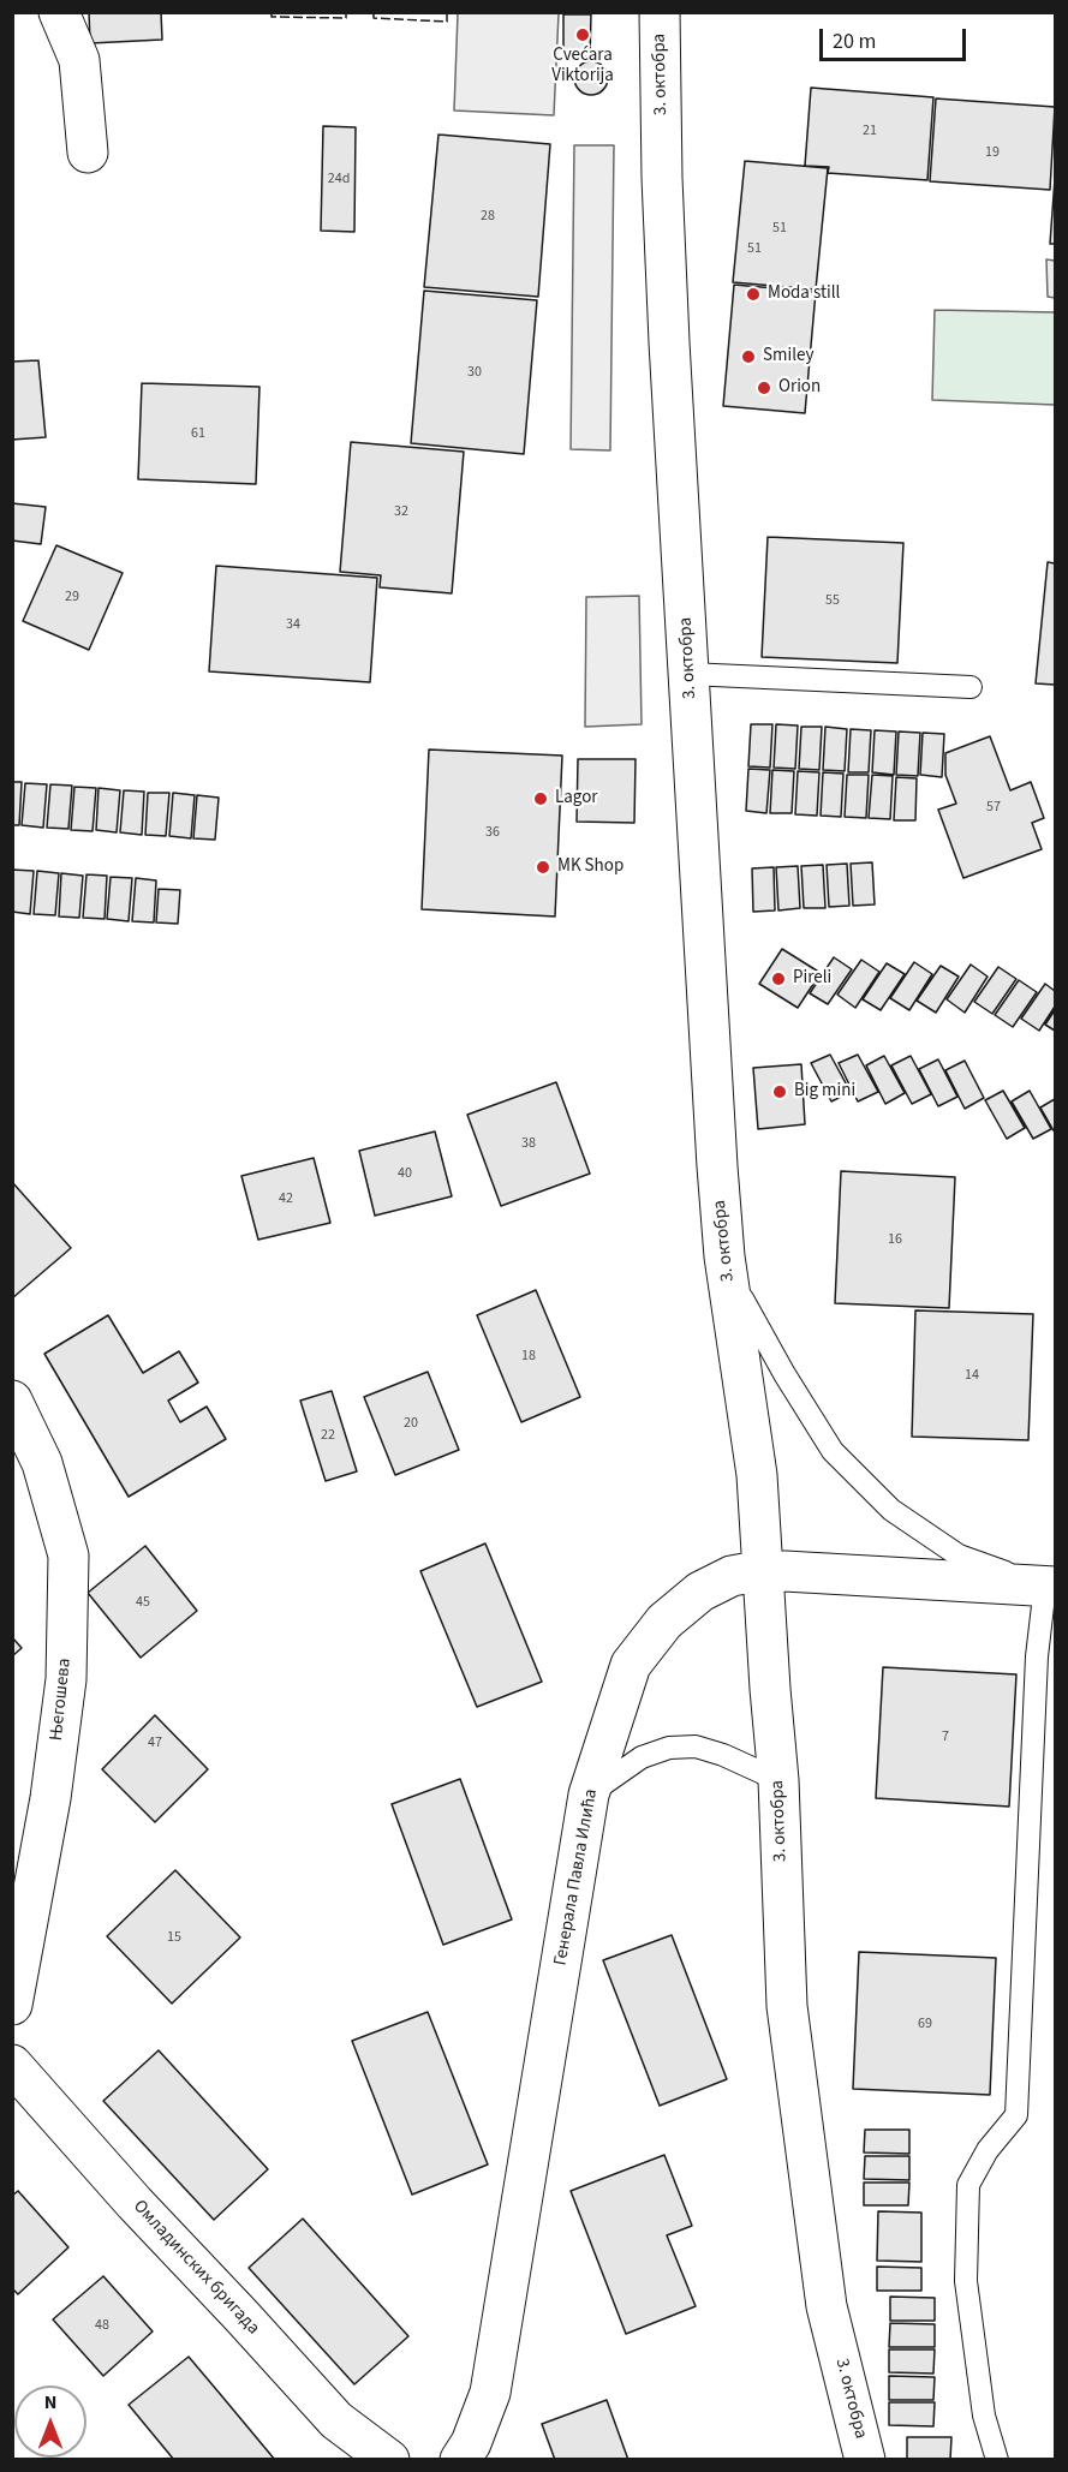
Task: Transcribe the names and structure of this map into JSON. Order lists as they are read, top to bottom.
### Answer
{
  "streets": {
    "street": [
      "3. октобра",
      "Његошева",
      "Генерала Павла Илића",
      "Омладинских бригада"
    ]
  },
  "crossings": [
    ["3. октобра", "Генерала Павла Илића"]
  ],
  "places": [
    "Cvećara Viktorija",
    "Moda still",
    "Smiley",
    "Orion",
    "Lagor",
    "MK Shop",
    "Pireli",
    "Big mini"
  ],
  "house_numbers": [
    "21",
    "19",
    "24d",
    "28",
    "51",
    "51",
    "30",
    "61",
    "32",
    "29",
    "55",
    "34",
    "57",
    "36",
    "38",
    "40",
    "42",
    "16",
    "18",
    "14",
    "20",
    "22",
    "45",
    "7",
    "47",
    "15",
    "69",
    "48"
  ],
  "scale_bar": "20 m",
  "north": "top"
}
